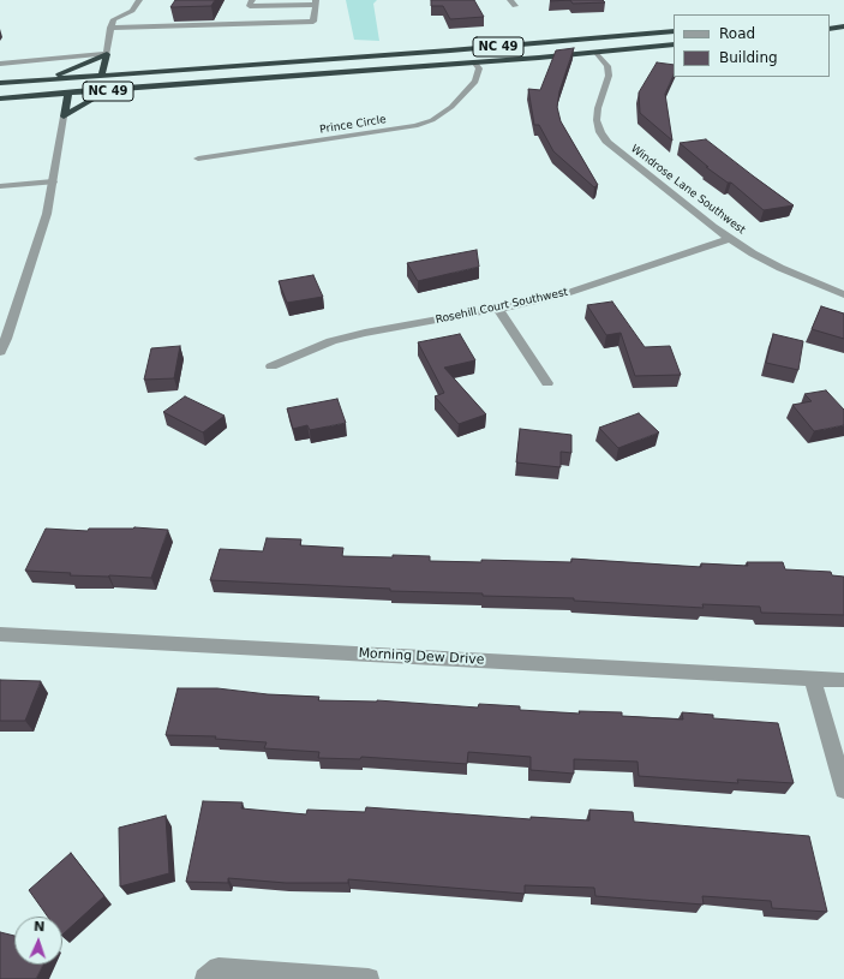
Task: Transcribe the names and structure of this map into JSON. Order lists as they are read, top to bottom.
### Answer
{
  "streets": {
    "highway": ["NC 49"],
    "street": [
      "Prince Circle",
      "Windrose Lane Southwest",
      "Rosehill Court Southwest",
      "Morning Dew Drive"
    ]
  },
  "crossings": [
    ["NC 49", "Prince Circle"],
    ["NC 49", "Windrose Lane Southwest"],
    ["Windrose Lane Southwest", "Rosehill Court Southwest"]
  ],
  "legend": ["Road", "Building"],
  "north": "top"
}
